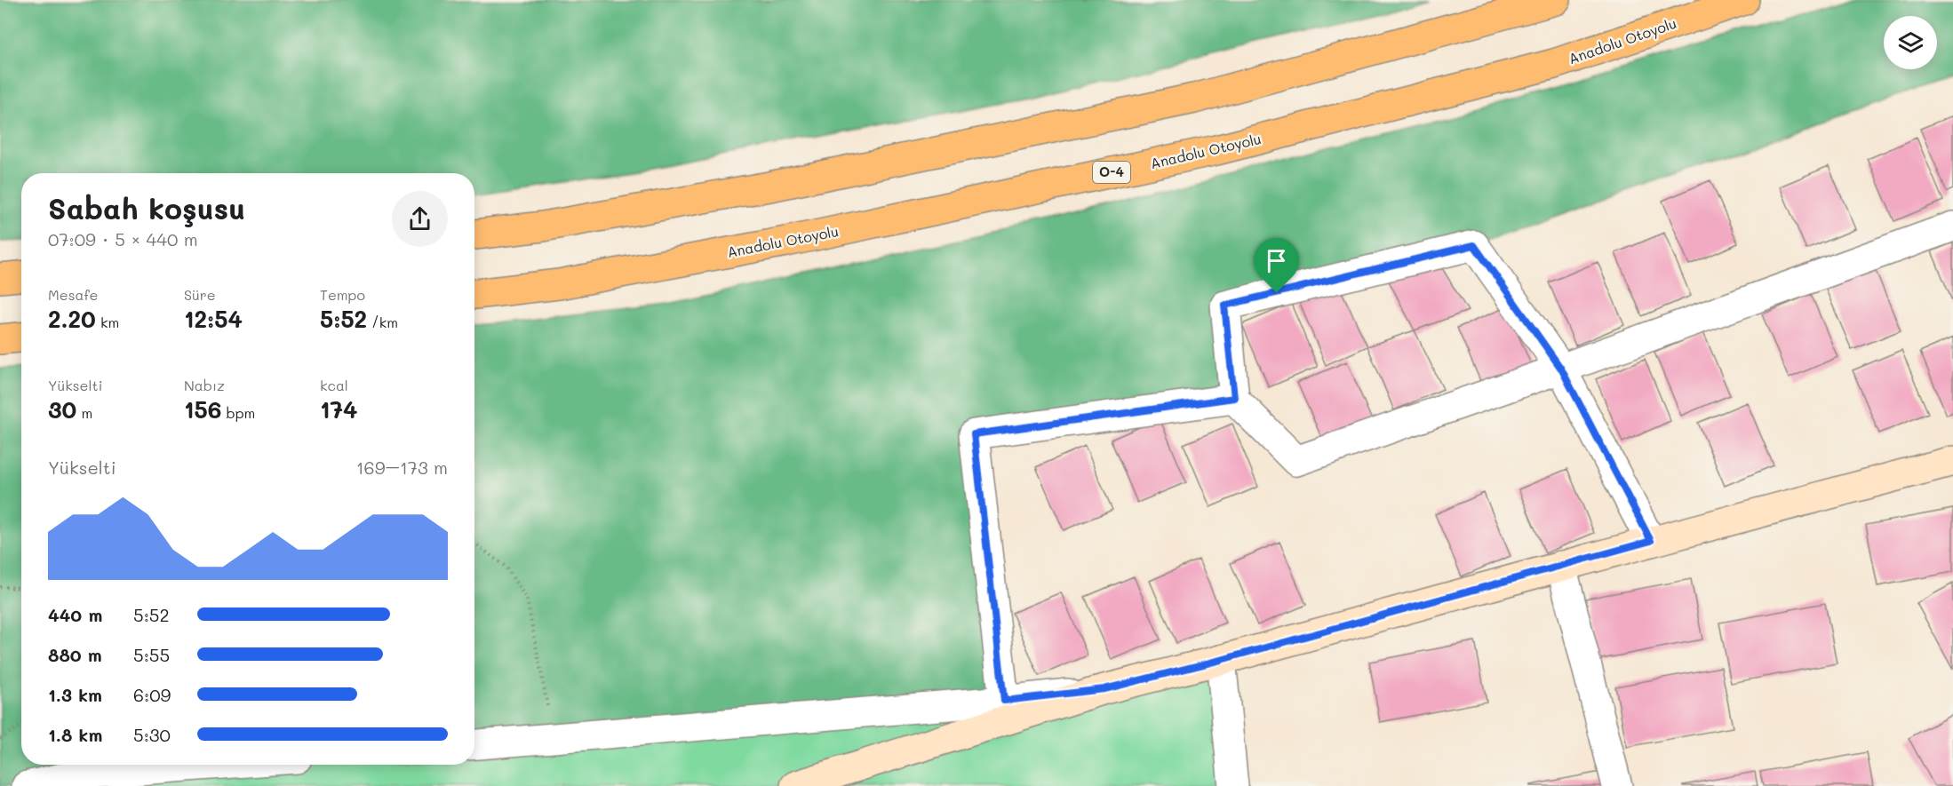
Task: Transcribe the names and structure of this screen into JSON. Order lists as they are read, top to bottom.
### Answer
{
  "streets": {
    "highway": ["Anadolu Otoyolu", "O-4"]
  },
  "page": {
    "heading": ["Sabah koşusu", "07:09 · 5 × 440 m"],
    "stats": [
      ["Mesafe", "2.20 km"],
      ["Süre", "12:54"],
      ["Tempo", "5:52 /km"],
      ["Yükselti", "30 m"],
      ["Nabız", "156 bpm"],
      ["kcal", "174"]
    ],
    "chart": ["Yükselti", "169–173 m"],
    "list": [
      {
        "name": "440 m",
        "note": "5:52"
      },
      {
        "name": "880 m",
        "note": "5:55"
      },
      {
        "name": "1.3 km",
        "note": "6:09"
      },
      {
        "name": "1.8 km",
        "note": "5:30"
      }
    ]
  }
}
